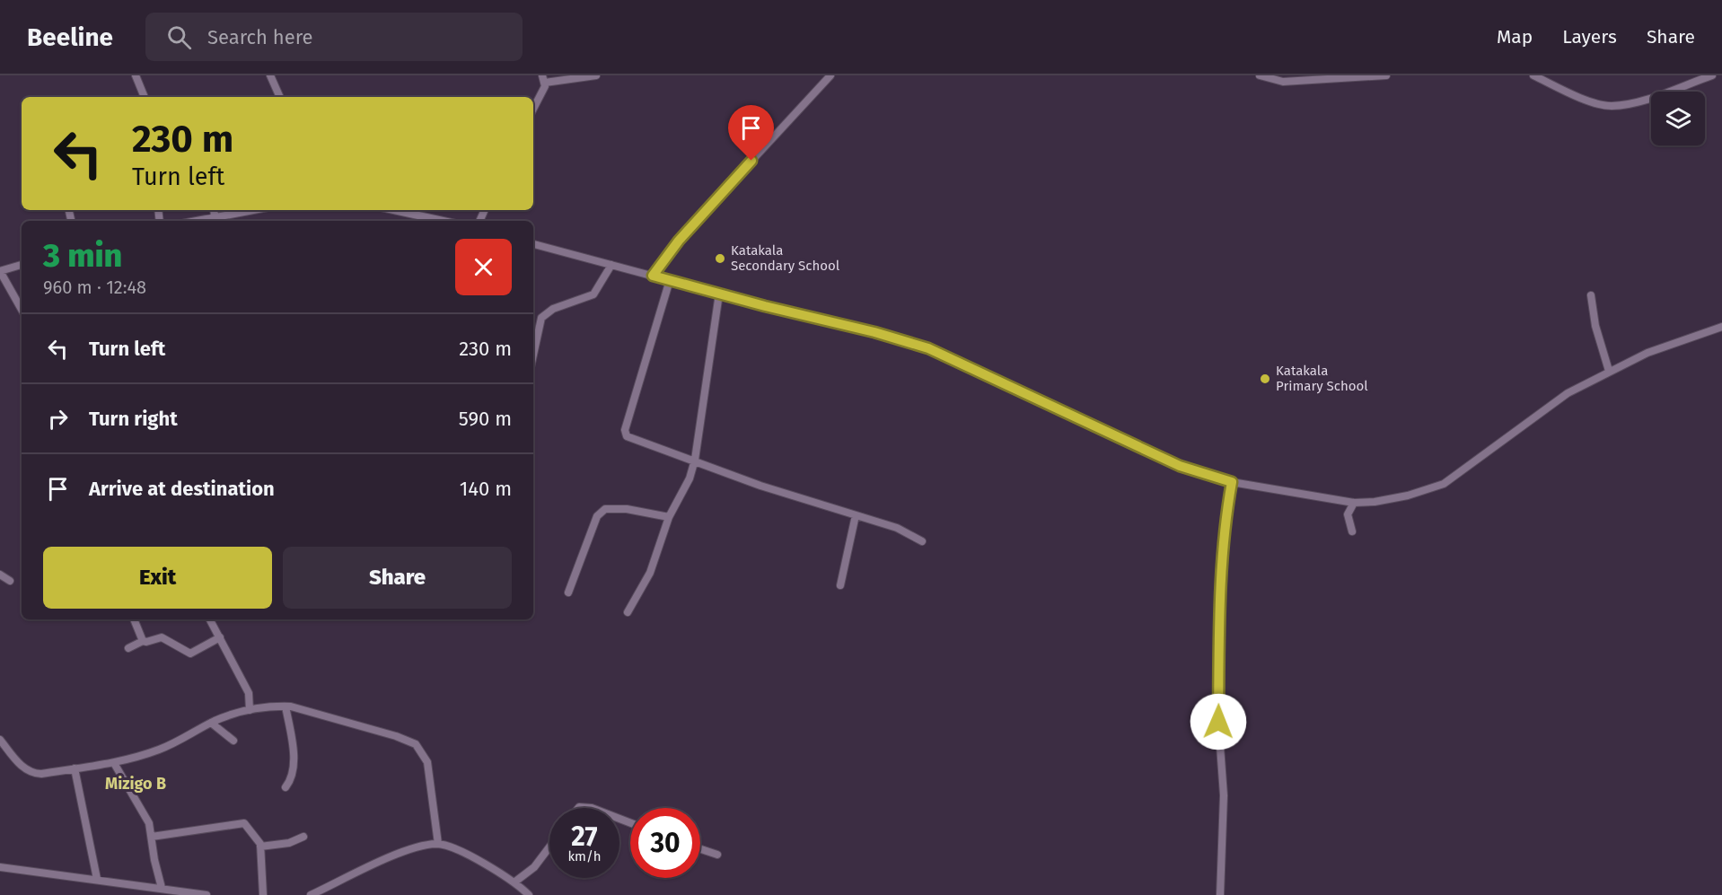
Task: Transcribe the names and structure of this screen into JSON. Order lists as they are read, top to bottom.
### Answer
{
  "districts": ["Mizigo B"],
  "places": ["Katakala Secondary School", "Katakala Primary School"],
  "page": {
    "header": "Beeline",
    "search": "Search here",
    "nav": ["Map", "Layers", "Share"],
    "turn": ["230 m", "Turn left"],
    "heading": ["3 min", "960 m · 12:48"],
    "list": [
      {
        "name": "Turn left",
        "value": "230 m"
      },
      {
        "name": "Turn right",
        "value": "590 m"
      },
      {
        "name": "Arrive at destination",
        "value": "140 m"
      }
    ],
    "buttons": ["Exit", "Share"],
    "speed": "27 km/h",
    "limit": "30"
  }
}
